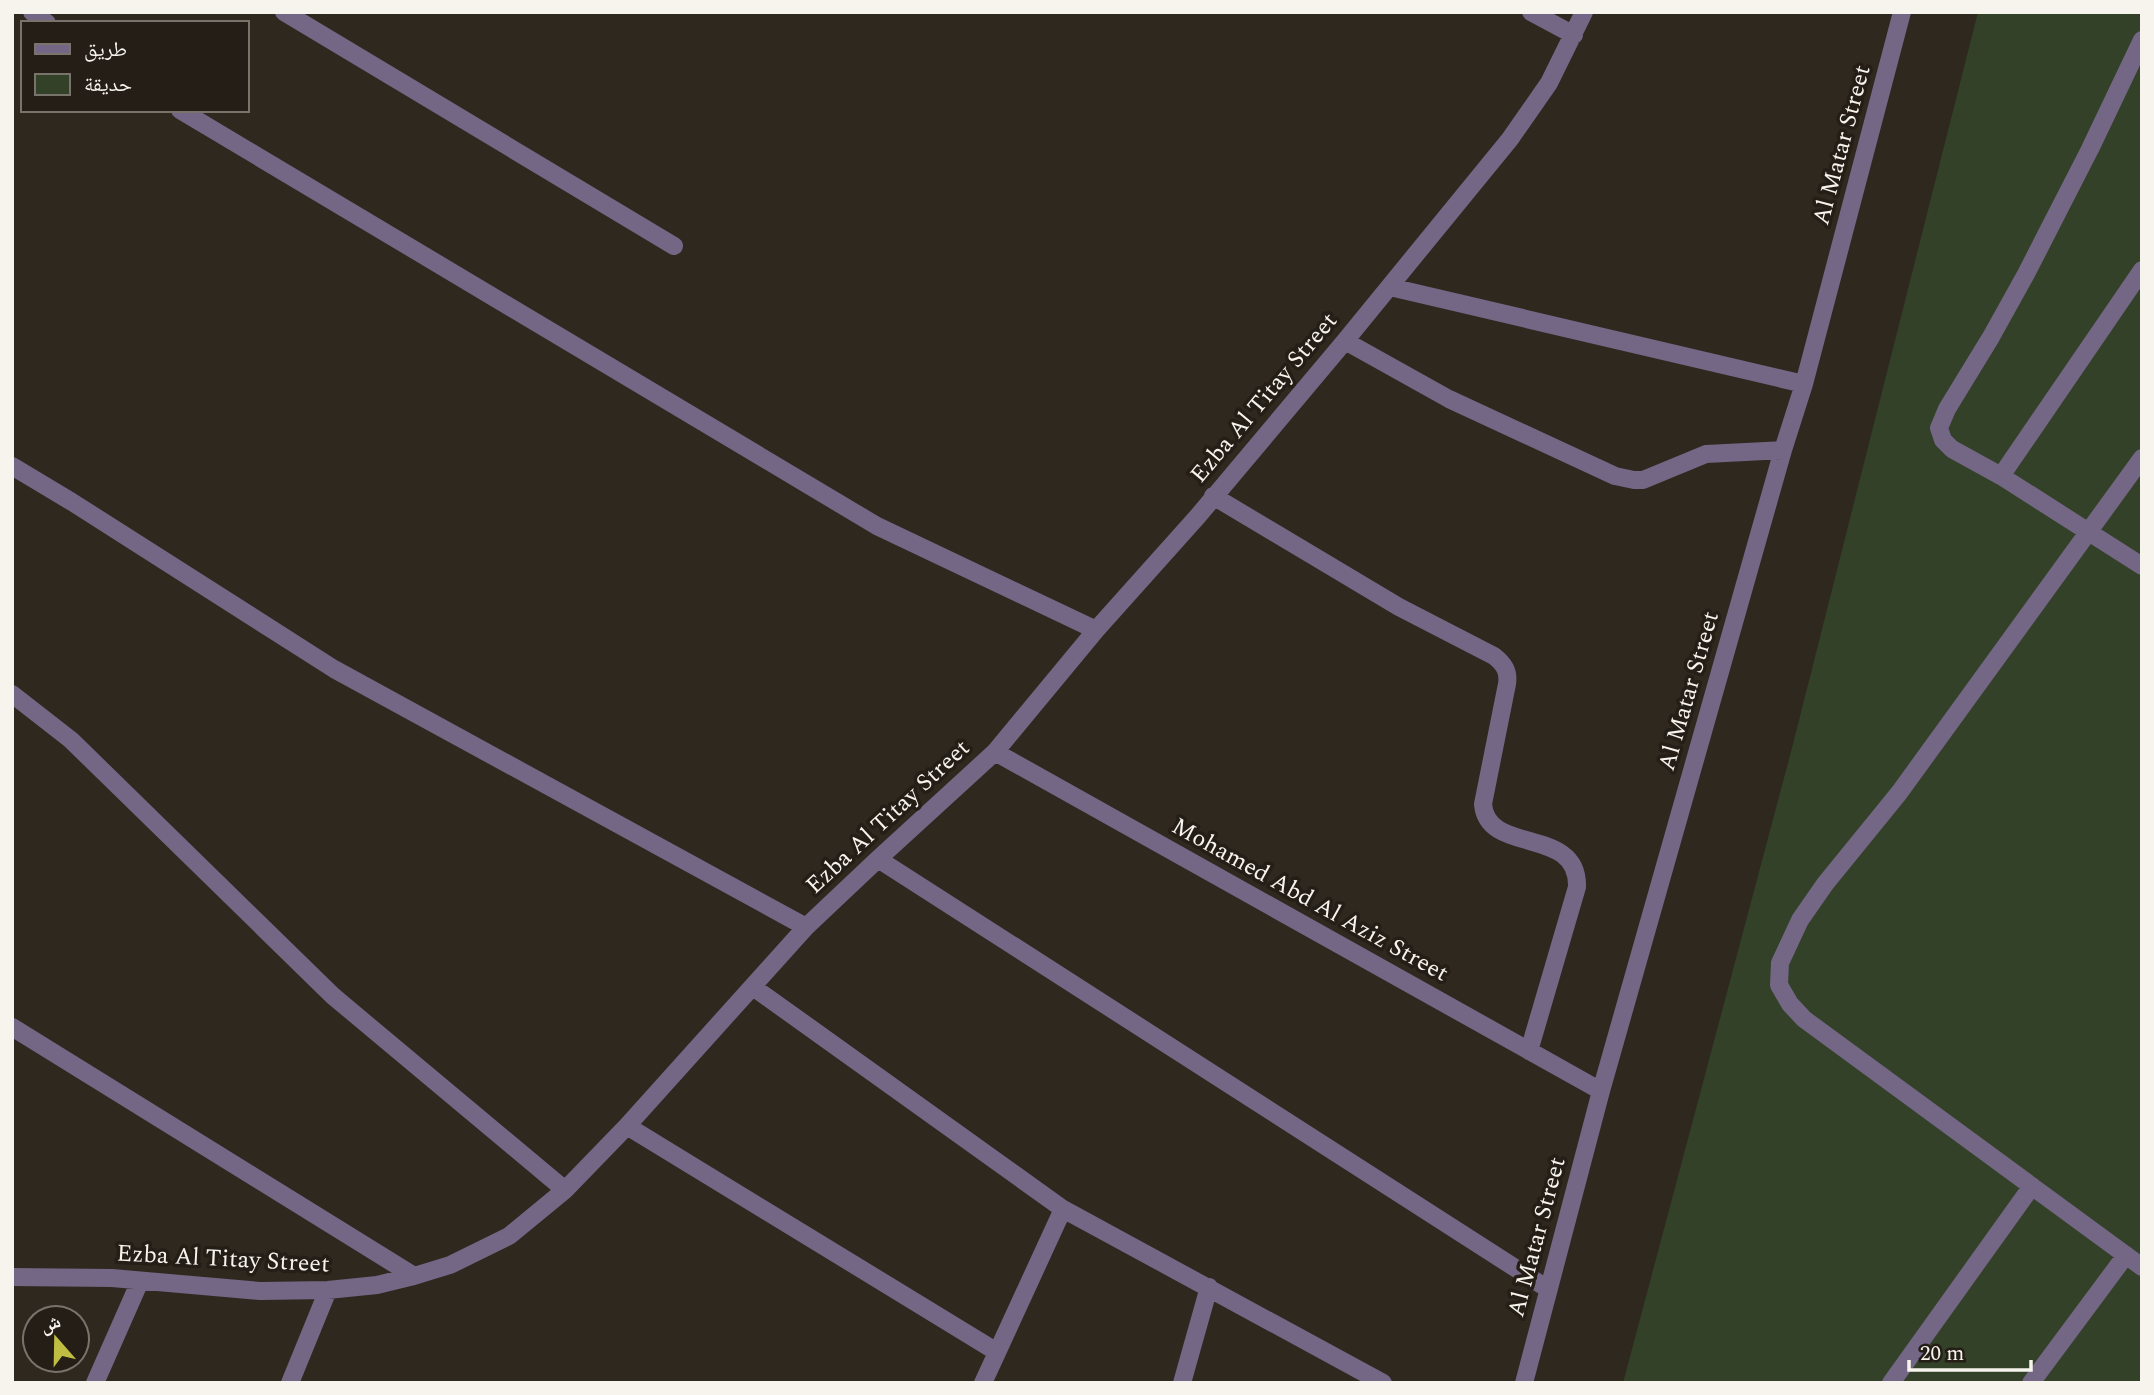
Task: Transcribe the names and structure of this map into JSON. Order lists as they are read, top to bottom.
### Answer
{
  "streets": {
    "street": ["Al Matar Street", "Ezba Al Titay Street", "Mohamed Abd Al Aziz Street"]
  },
  "crossings": [
    ["Al Matar Street", "Mohamed Abd Al Aziz Street"],
    ["Ezba Al Titay Street", "Mohamed Abd Al Aziz Street"]
  ],
  "legend": ["طريق", "حديقة"],
  "scale_bar": "20 m",
  "north": "top"
}
